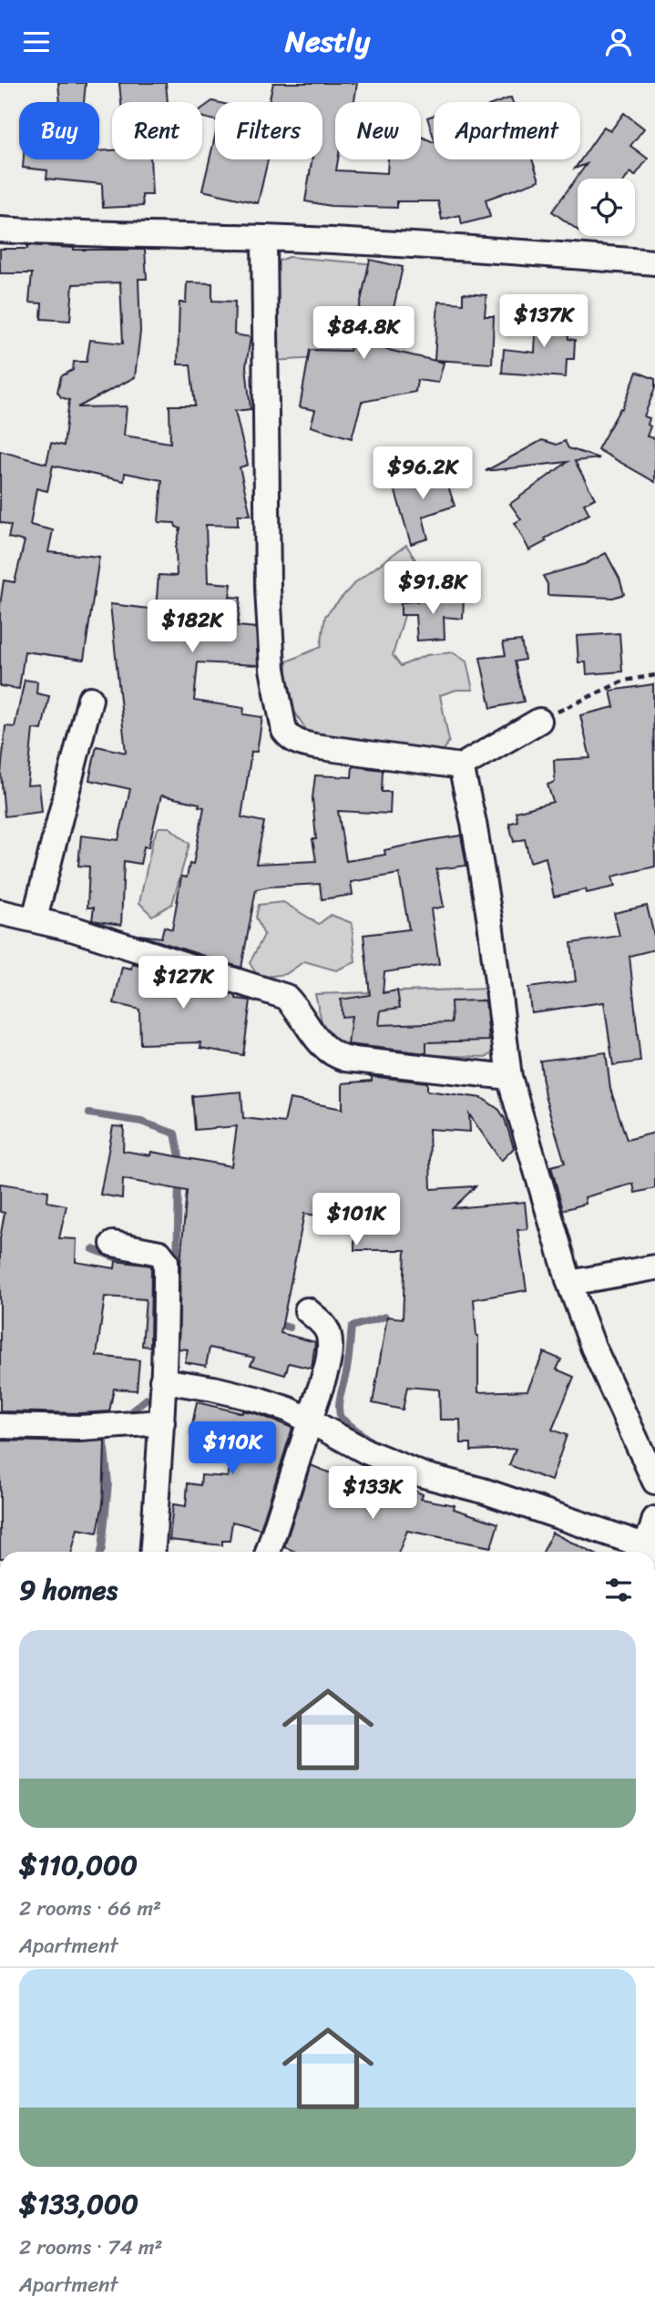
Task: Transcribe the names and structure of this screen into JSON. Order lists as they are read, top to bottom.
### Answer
{
  "page": {
    "header": "Nestly",
    "chip": [
      "Buy",
      "Rent",
      "Filters",
      "New",
      "Apartment"
    ],
    "price": [
      "$137K",
      "$84.8K",
      "$96.2K",
      "$91.8K",
      "$182K",
      "$127K",
      "$101K",
      "$110K",
      "$133K"
    ],
    "heading": "9 homes",
    "list": [
      {
        "name": "$110,000",
        "note": "2 rooms · 66 m² · Apartment"
      },
      {
        "name": "$133,000",
        "note": "2 rooms · 74 m² · Apartment"
      }
    ]
  }
}
